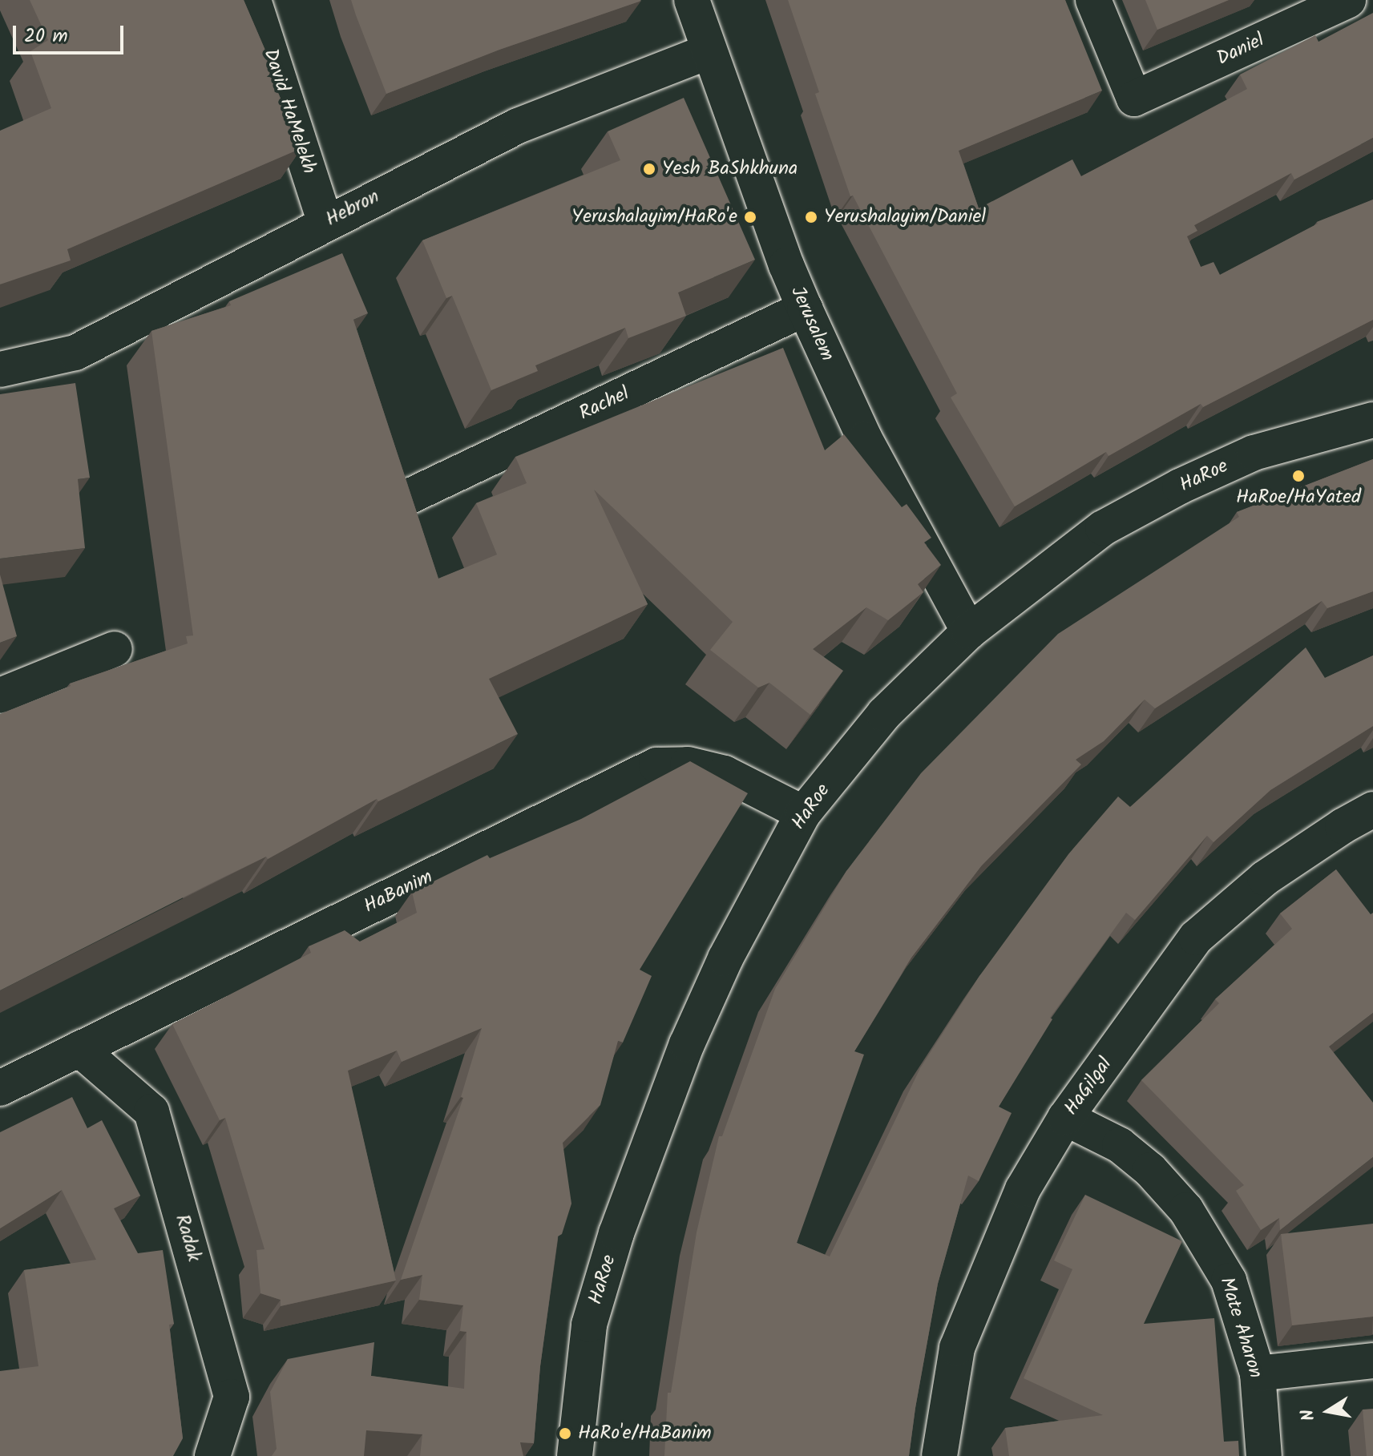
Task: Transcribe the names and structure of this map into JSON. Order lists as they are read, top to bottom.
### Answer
{
  "streets": {
    "street": [
      "Daniel",
      "David HaMelekh",
      "Hebron",
      "Jerusalem",
      "Rachel",
      "HaRoe",
      "HaBanim",
      "HaGilgal",
      "Radak",
      "Mate Aharon"
    ]
  },
  "crossings": [
    ["David HaMelekh", "Hebron"],
    ["Hebron", "Jerusalem"],
    ["Jerusalem", "Rachel"],
    ["Jerusalem", "HaRoe"],
    ["HaRoe", "HaBanim"],
    ["HaBanim", "Radak"],
    ["HaGilgal", "Mate Aharon"]
  ],
  "places": [
    "Yesh BaShkhuna",
    "Yerushalayim/HaRo'e",
    "Yerushalayim/Daniel",
    "HaRoe/HaYated",
    "HaRo'e/HaBanim"
  ],
  "scale_bar": "20 m",
  "north": "left"
}
